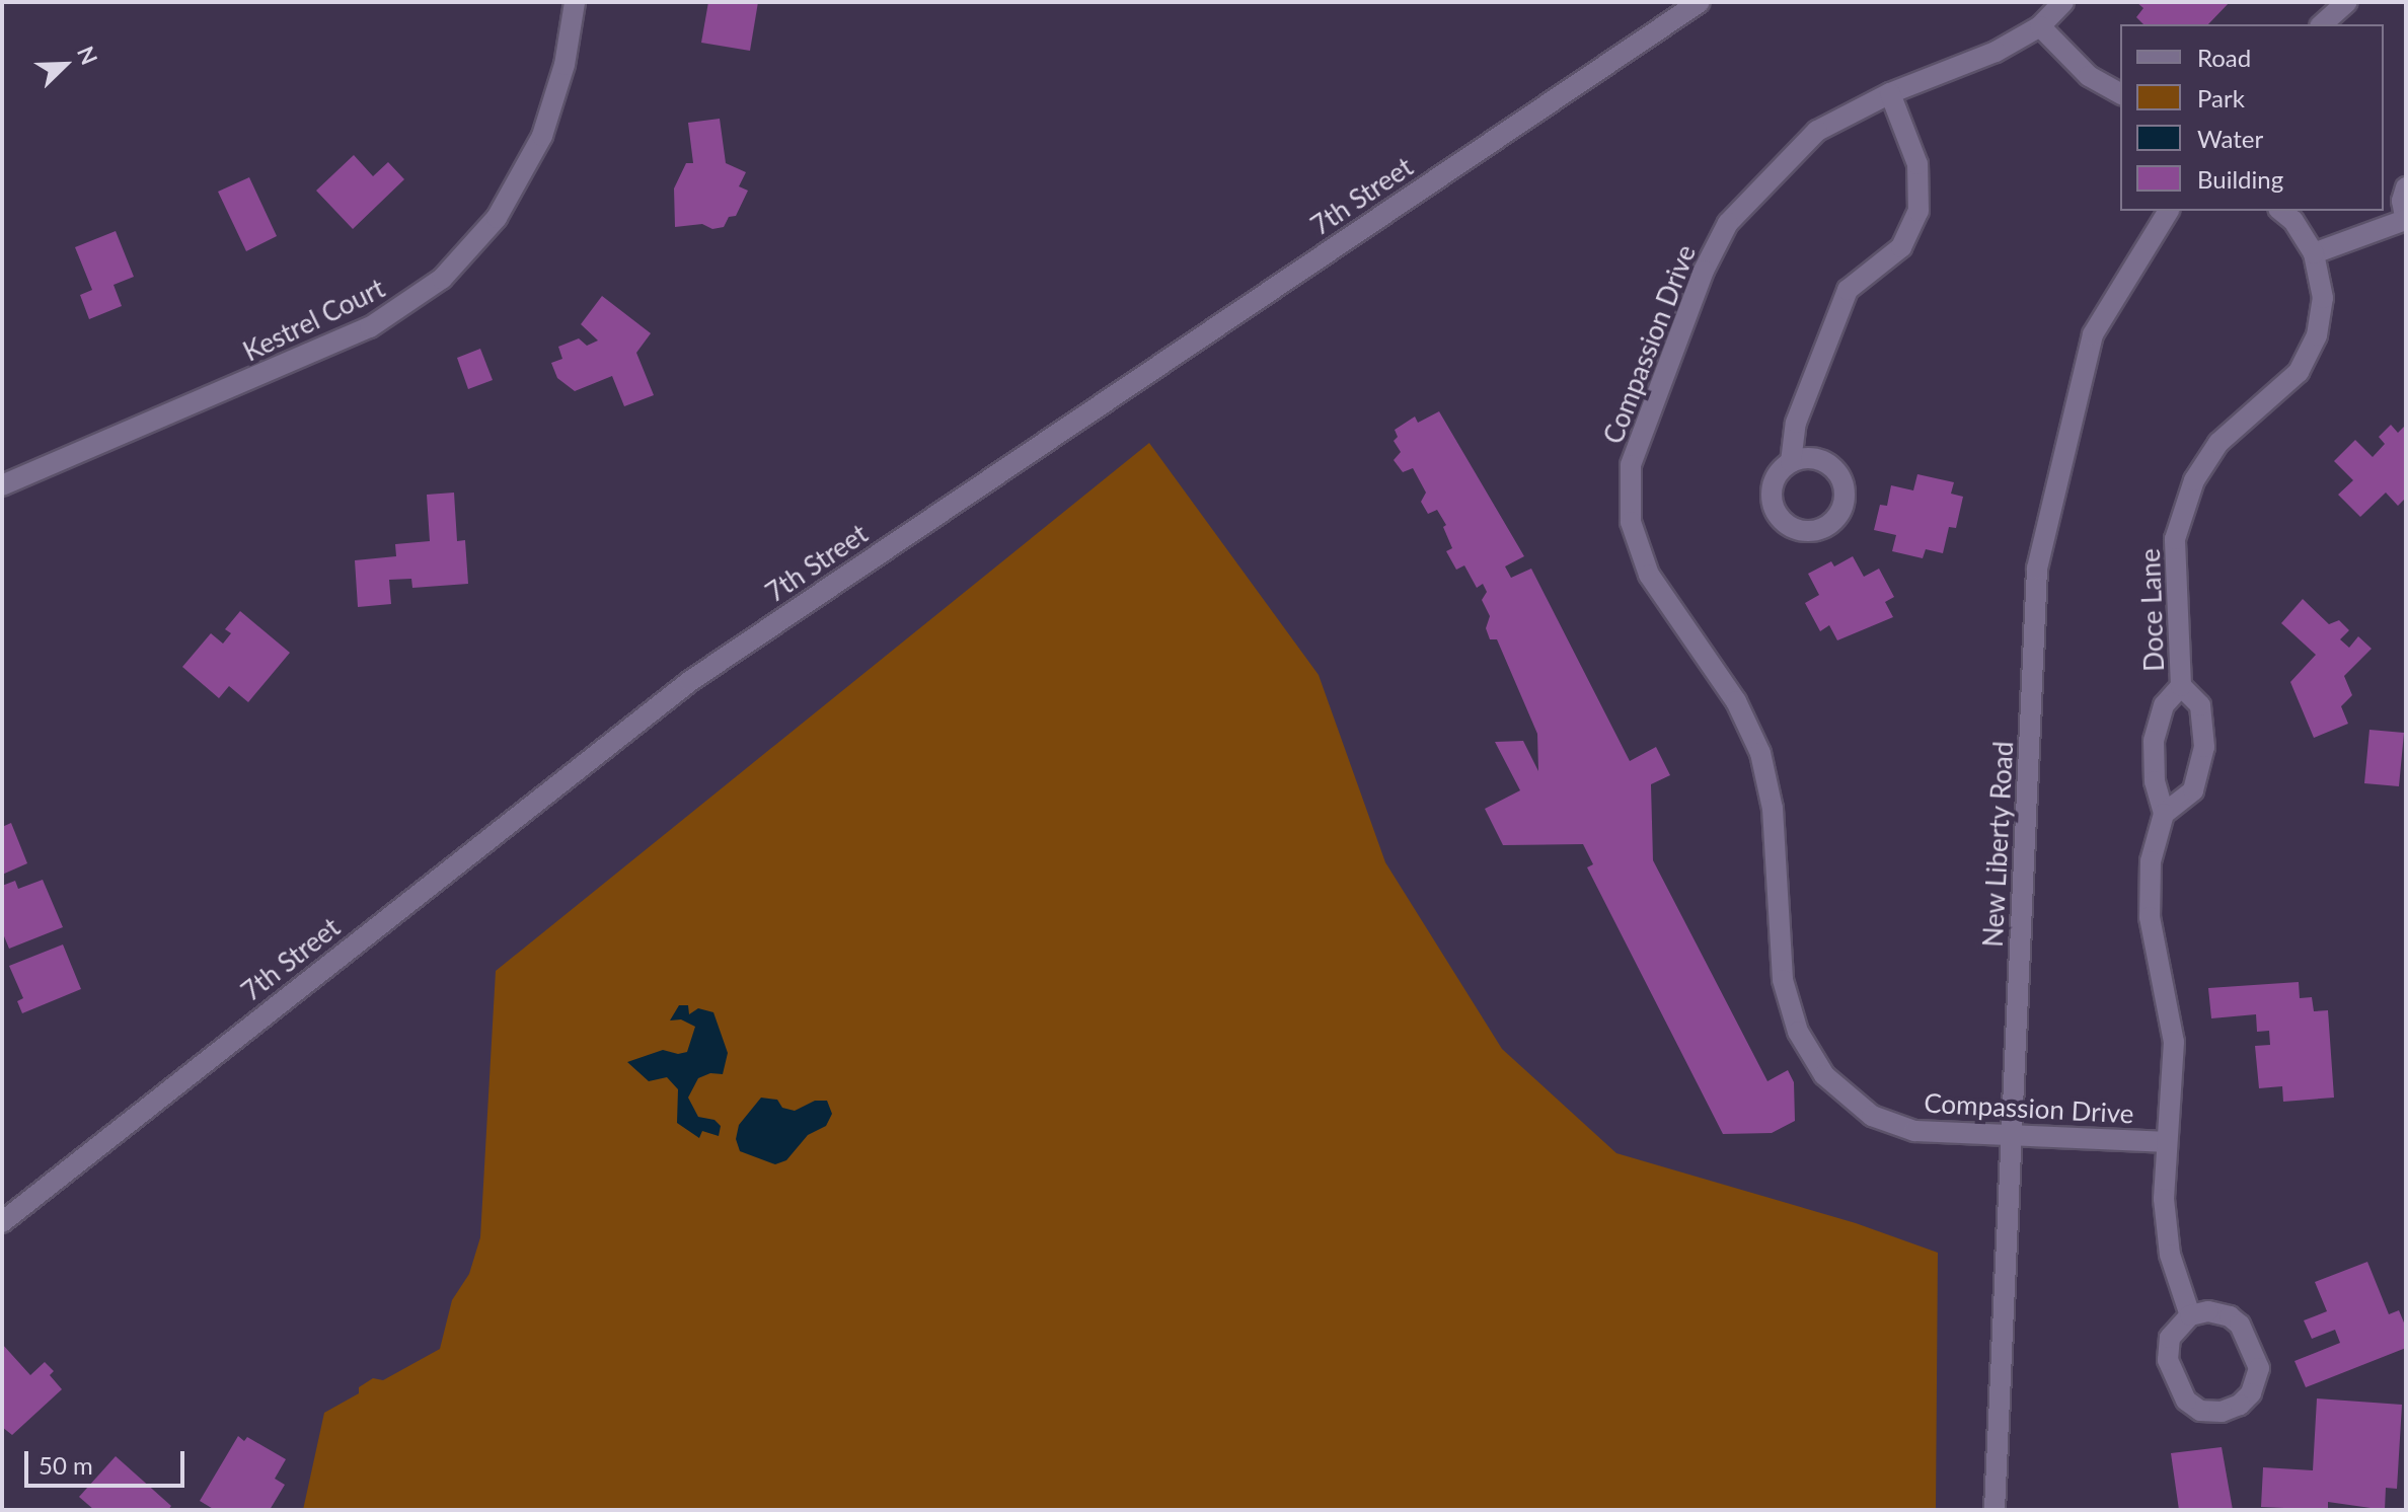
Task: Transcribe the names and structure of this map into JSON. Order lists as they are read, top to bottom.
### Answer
{
  "streets": {
    "street": [
      "7th Street",
      "Kestrel Court",
      "Compassion Drive",
      "Doce Lane",
      "New Liberty Road"
    ]
  },
  "crossings": [
    ["Compassion Drive", "Doce Lane"],
    ["Compassion Drive", "New Liberty Road"]
  ],
  "legend": [
    "Road",
    "Park",
    "Water",
    "Building"
  ],
  "scale_bar": "50 m",
  "north": "top right"
}
